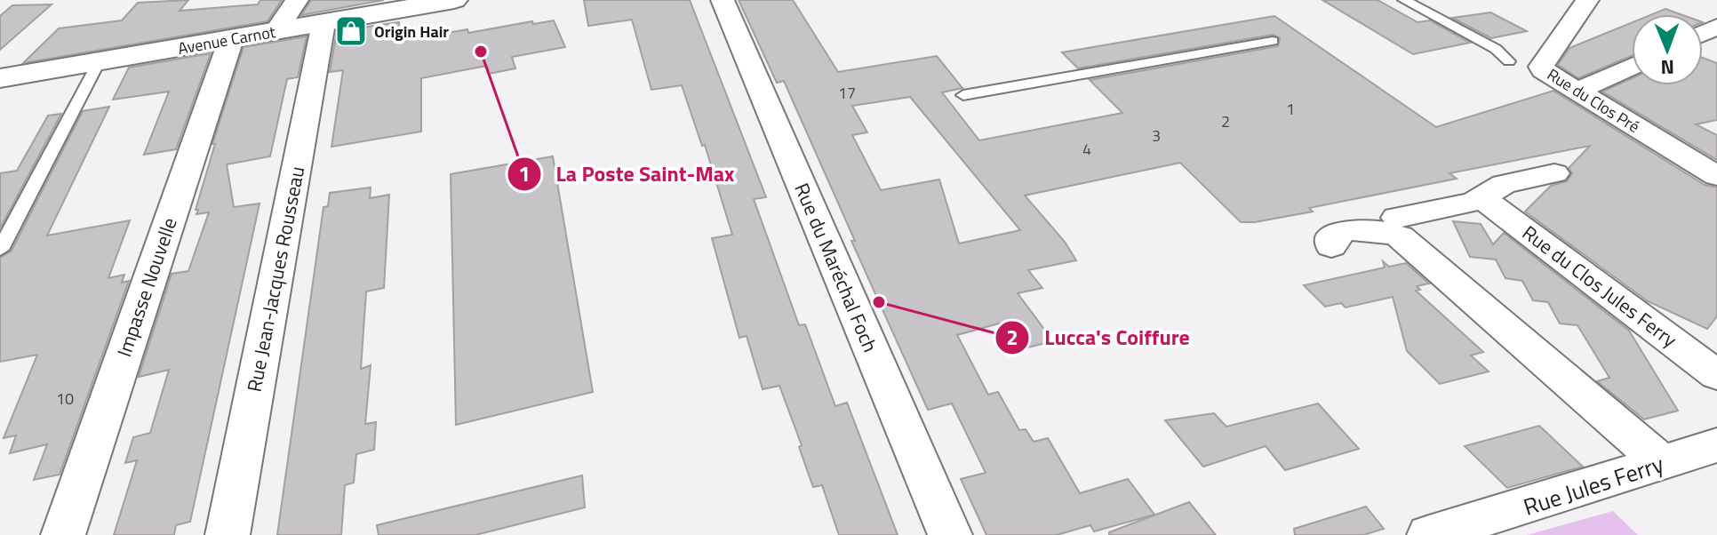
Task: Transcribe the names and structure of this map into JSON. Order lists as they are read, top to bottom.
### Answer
{
  "streets": {
    "street": [
      "Avenue Carnot",
      "Rue du Clos Pré",
      "Rue du Maréchal Foch",
      "Rue Jean-Jacques Rousseau",
      "Rue du Clos Jules Ferry",
      "Impasse Nouvelle",
      "Rue Jules Ferry"
    ]
  },
  "crossings": [
    ["Avenue Carnot", "Rue Jean-Jacques Rousseau"],
    ["Avenue Carnot", "Impasse Nouvelle"]
  ],
  "places": {
    "shop": ["Origin Hair"],
    "other": ["La Poste Saint-Max", "Lucca's Coiffure"]
  },
  "house_numbers": [
    "17",
    "1",
    "2",
    "3",
    "4",
    "10"
  ],
  "north": "bottom"
}
